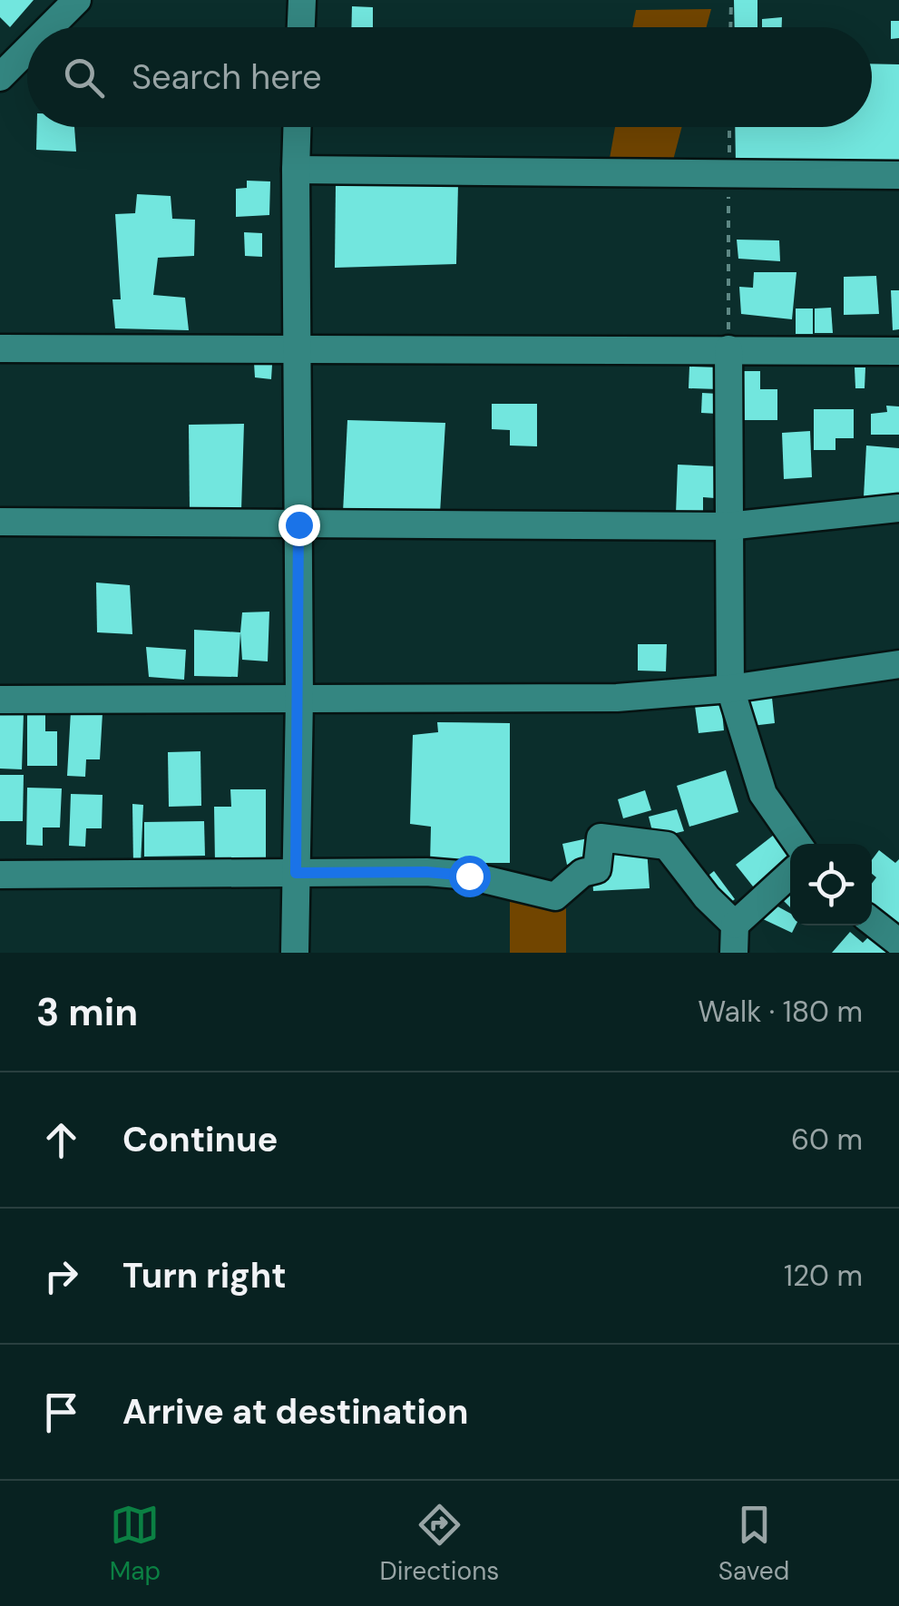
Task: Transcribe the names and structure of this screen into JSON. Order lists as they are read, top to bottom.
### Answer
{
  "page": {
    "search": "Search here",
    "heading": ["3 min", "Walk · 180 m"],
    "list": [
      ["Continue", "60 m"],
      ["Turn right", "120 m"],
      "Arrive at destination"
    ],
    "nav": ["Map", "Directions", "Saved"]
  }
}
